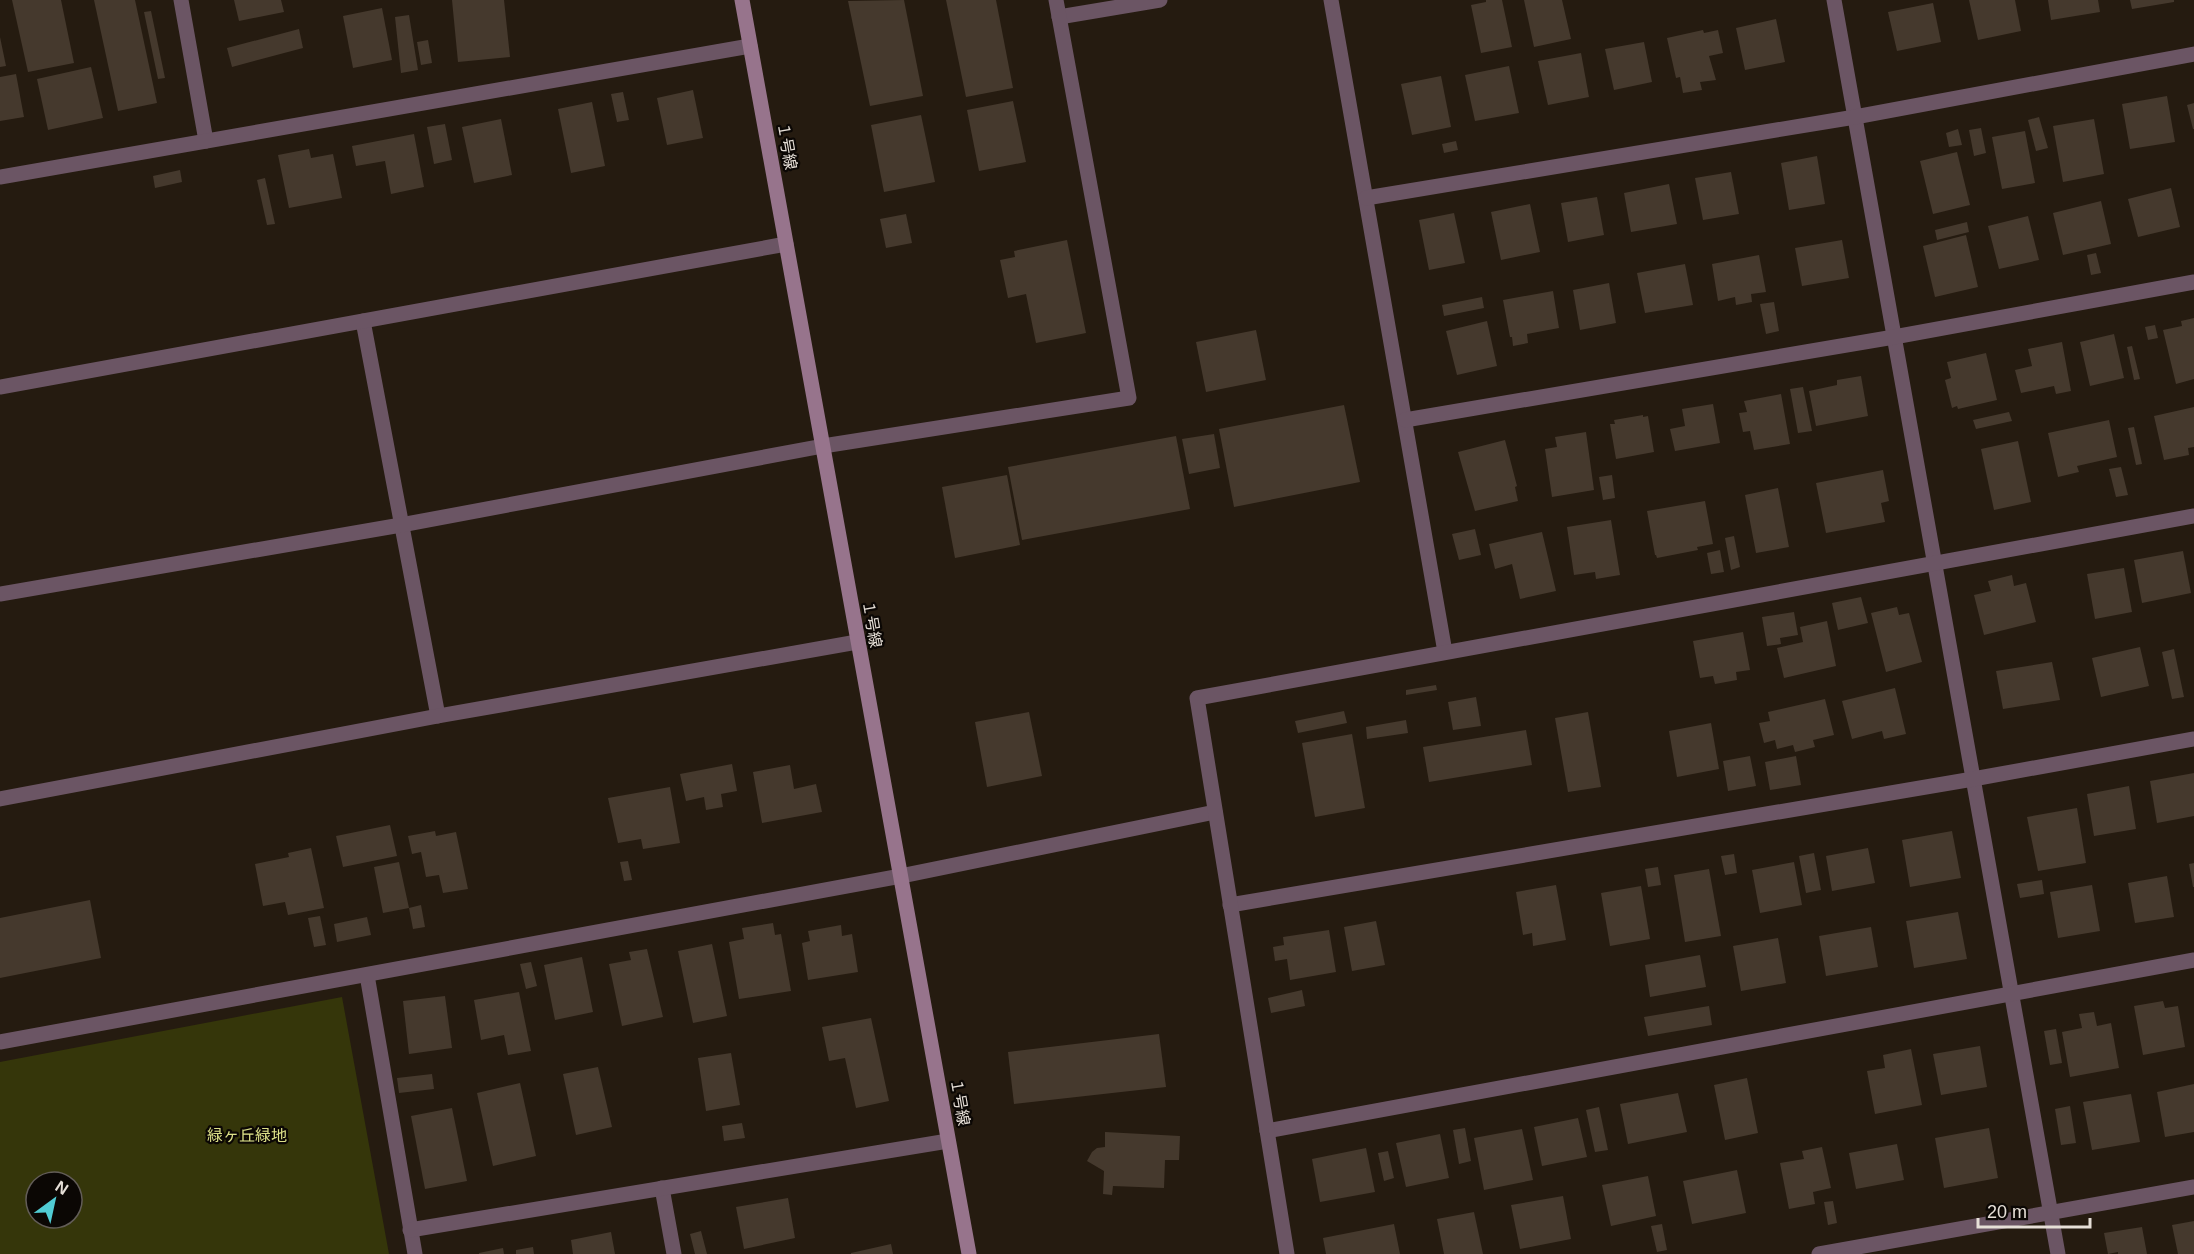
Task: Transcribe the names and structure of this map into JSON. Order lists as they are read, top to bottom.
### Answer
{
  "streets": {
    "street": ["１号線"]
  },
  "parks": ["緑ヶ丘緑地"],
  "scale_bar": "20 m",
  "north": "top right"
}
